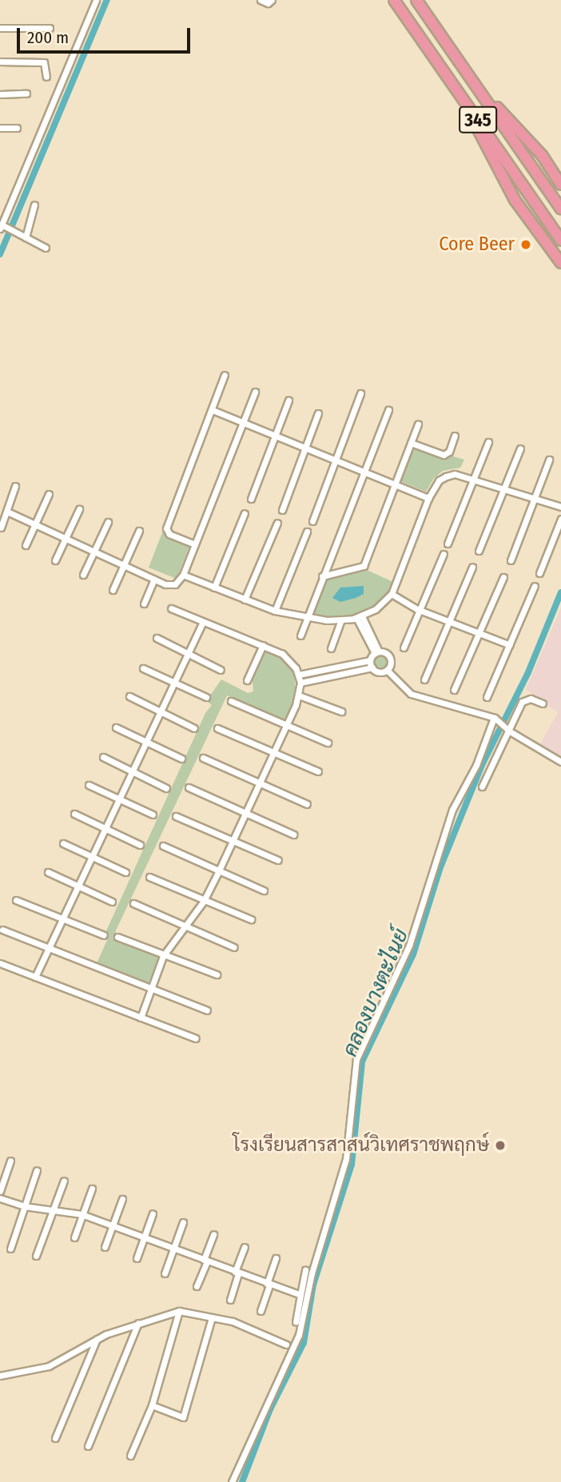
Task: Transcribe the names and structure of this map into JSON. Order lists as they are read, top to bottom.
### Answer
{
  "streets": {
    "main road": ["345"]
  },
  "water": ["คลองบางตะไนย์"],
  "places": ["Core Beer", "โรงเรียนสารสาสน์วิเทศราชพฤกษ์"],
  "scale_bar": "200 m"
}
